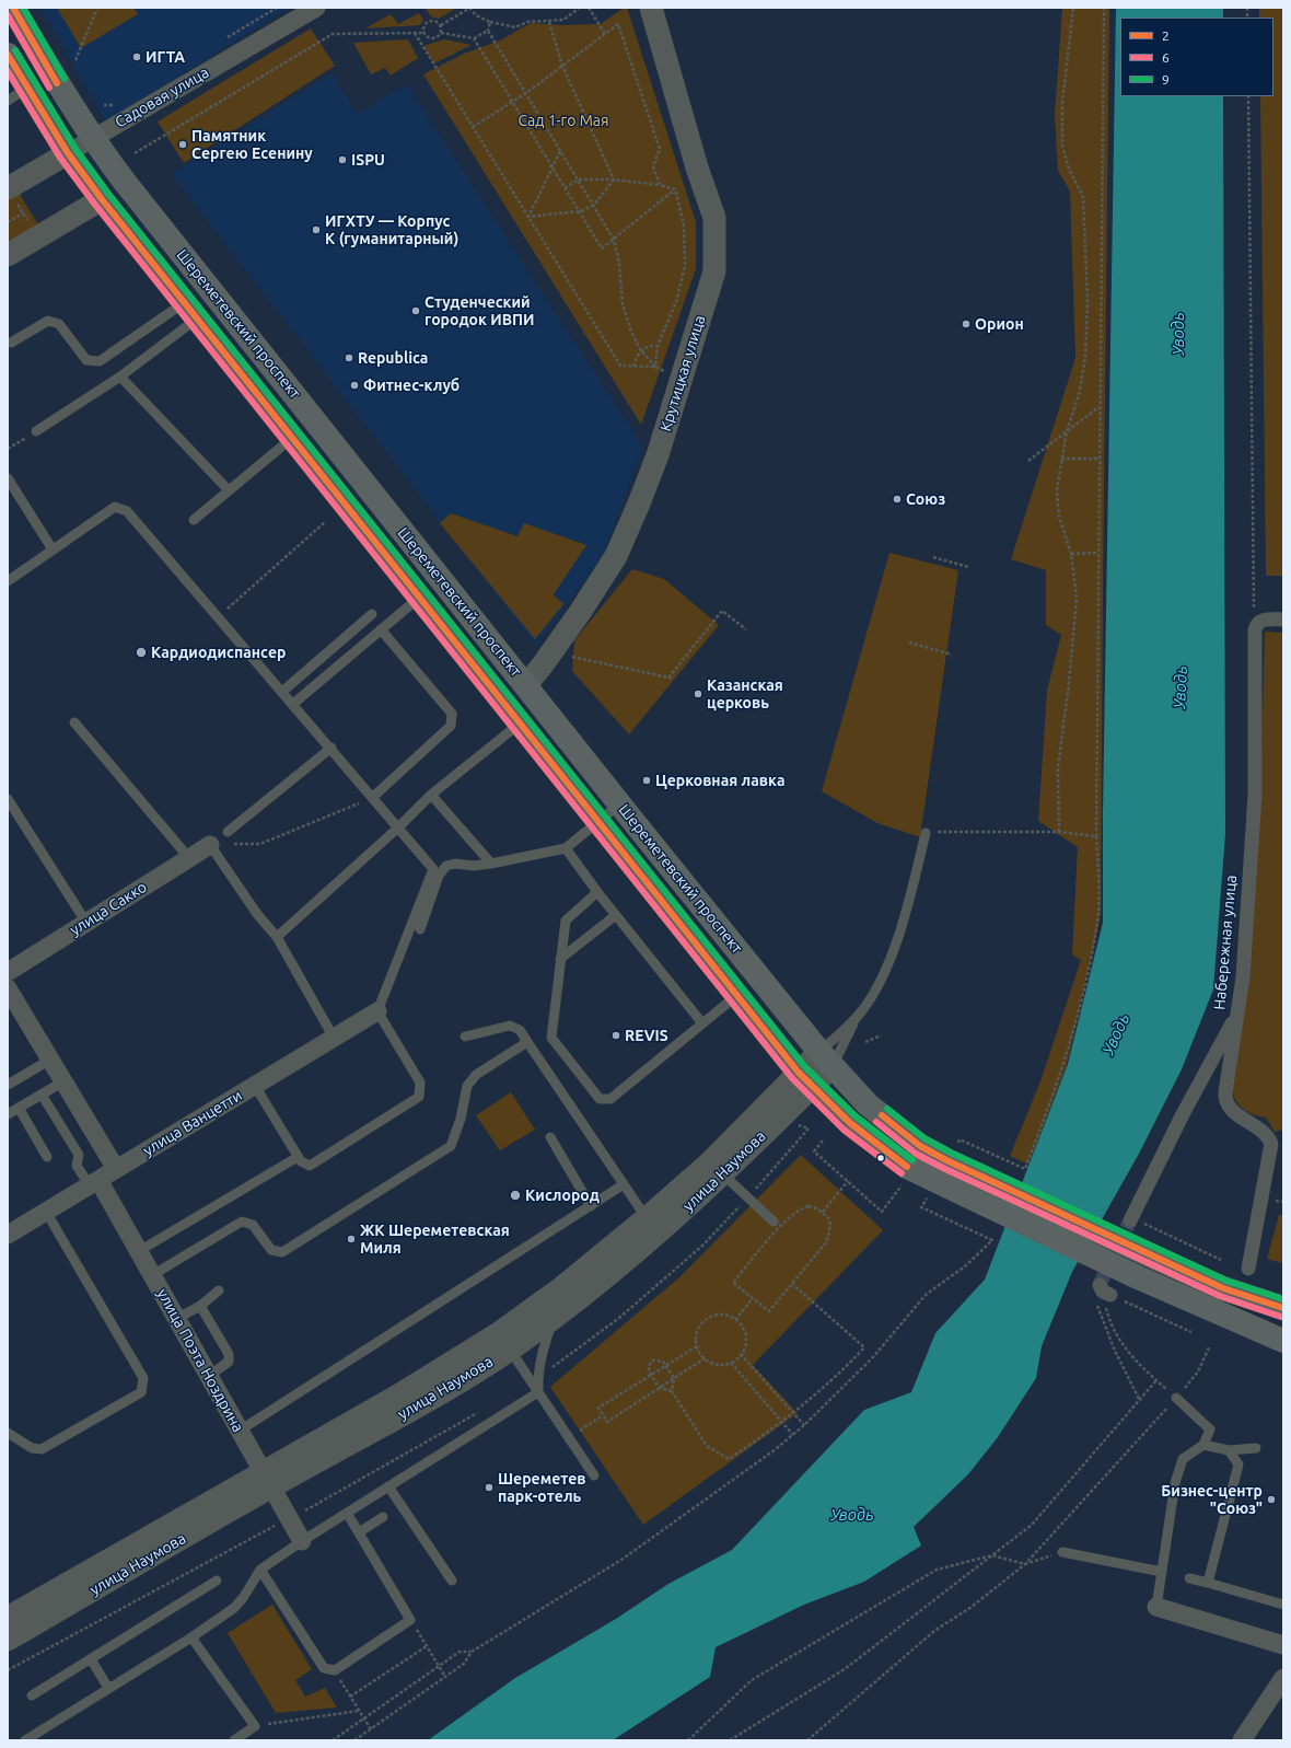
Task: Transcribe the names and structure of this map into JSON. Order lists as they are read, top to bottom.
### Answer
{
  "streets": {
    "main road": ["Шереметевский проспект", "Крутицкая улица"],
    "street": [
      "Садовая улица",
      "улица Сакко",
      "Набережная улица",
      "улица Ванцетти",
      "улица Наумова",
      "улица Поэта Ноздрина"
    ]
  },
  "crossings": [
    ["Садовая улица", "Шереметевский проспект"],
    ["Шереметевский проспект", "Крутицкая улица"],
    ["Шереметевский проспект", "улица Наумова"],
    ["улица Ванцетти", "улица Поэта Ноздрина"],
    ["улица Наумова", "улица Поэта Ноздрина"]
  ],
  "water": ["Уводь"],
  "parks": ["Сад 1-го Мая"],
  "places": [
    "ИГТА",
    "Памятник Сергею Есенину",
    "ISPU",
    "ИГХТУ — Корпус К (гуманитарный)",
    "Студенческий городок ИВПИ",
    "Орион",
    "Republica",
    "Фитнес-клуб",
    "Союз",
    "Кардиодиспансер",
    "Казанская церковь",
    "Церковная лавка",
    "REVIS",
    "Кислород",
    "ЖК Шереметевская Миля",
    "Шереметев парк-отель",
    "Бизнес-центр \"Союз\""
  ],
  "lines": ["transit line 2", "transit line 9", "transit line 6"],
  "legend": ["2", "6", "9"]
}
